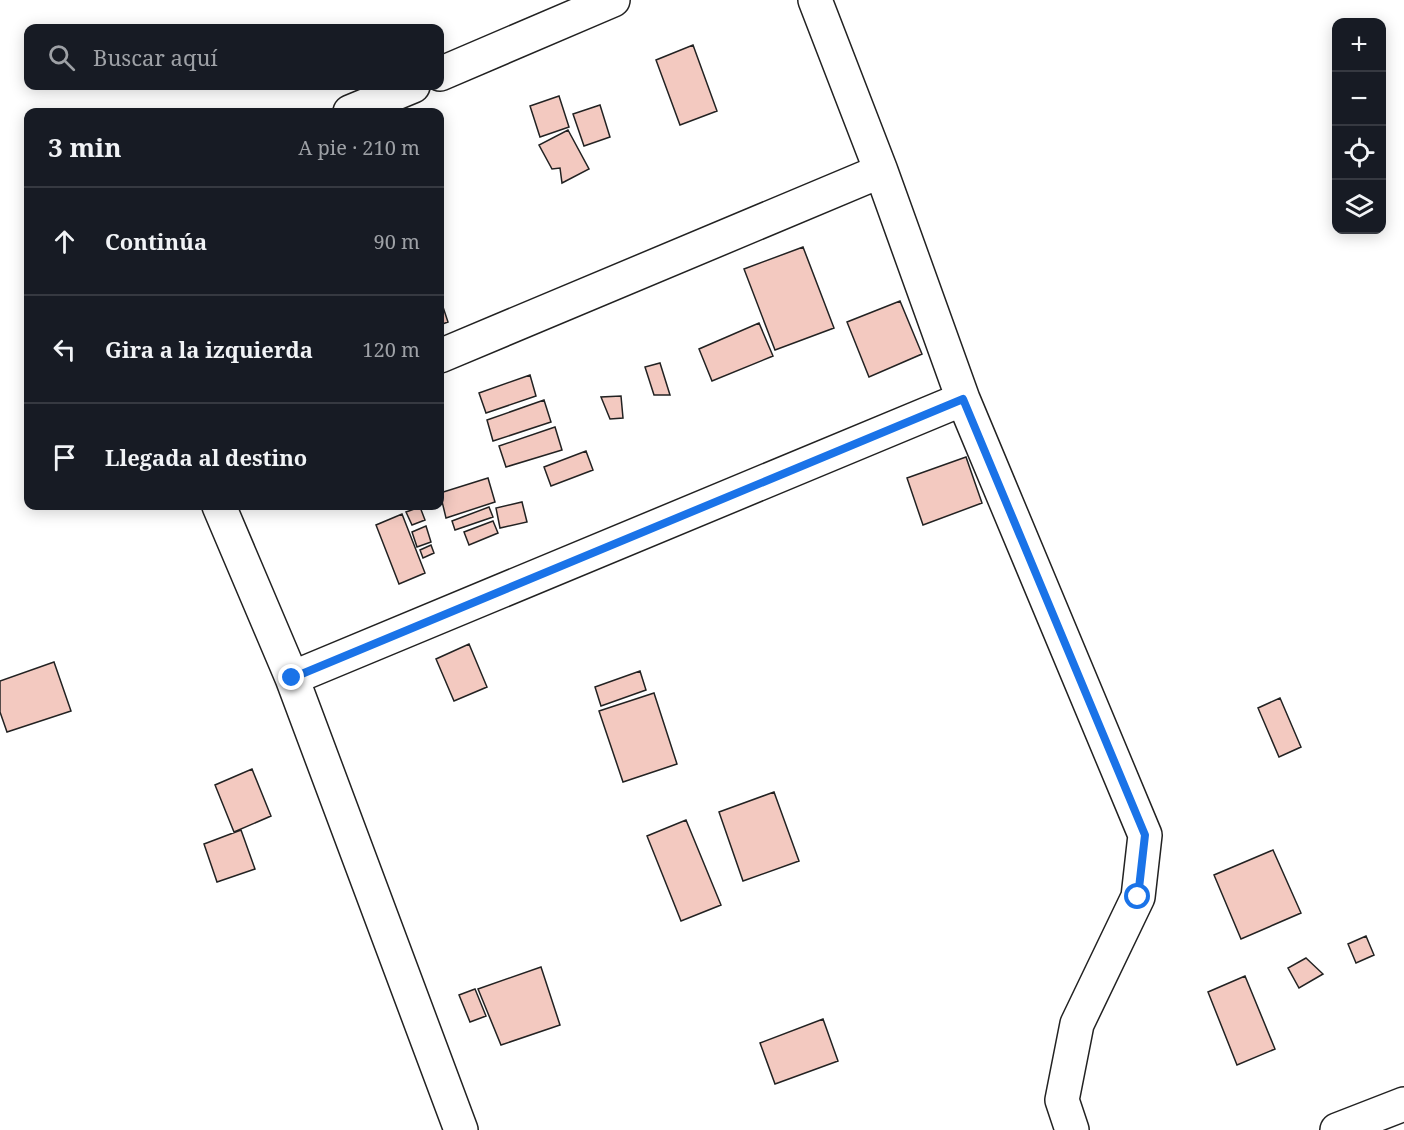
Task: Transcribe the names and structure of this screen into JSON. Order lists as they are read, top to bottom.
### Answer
{
  "page": {
    "map_buttons": ["+", "−"],
    "search": "Buscar aquí",
    "heading": ["3 min", "A pie · 210 m"],
    "list": [
      ["Continúa", "90 m"],
      ["Gira a la izquierda", "120 m"],
      "Llegada al destino"
    ]
  }
}
